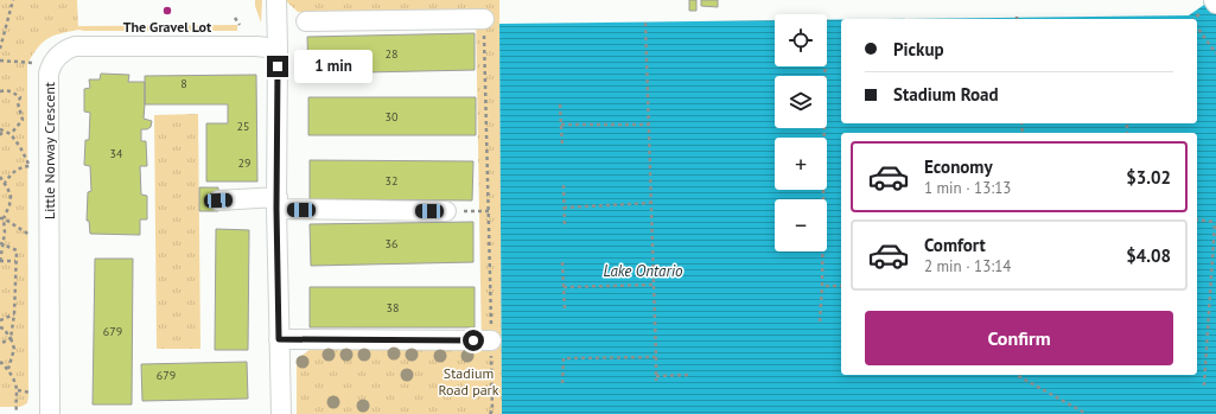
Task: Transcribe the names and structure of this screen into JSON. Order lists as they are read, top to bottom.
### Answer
{
  "streets": {
    "street": ["Little Norway Crescent"]
  },
  "water": ["Lake Ontario"],
  "parks": ["Stadium Road park"],
  "places": ["The Gravel Lot"],
  "house_numbers": [
    "28",
    "8",
    "30",
    "25",
    "34",
    "29",
    "32",
    "36",
    "38",
    "679",
    "679"
  ],
  "page": {
    "map_buttons": ["+", "−"],
    "banner": ["Pickup", "Stadium Road"],
    "bubble": "1 min",
    "list": [
      {
        "name": "Economy",
        "note": "1 min · 13:13",
        "value": "$3.02"
      },
      {
        "name": "Comfort",
        "note": "2 min · 13:14",
        "value": "$4.08"
      }
    ],
    "buttons": "Confirm"
  }
}
